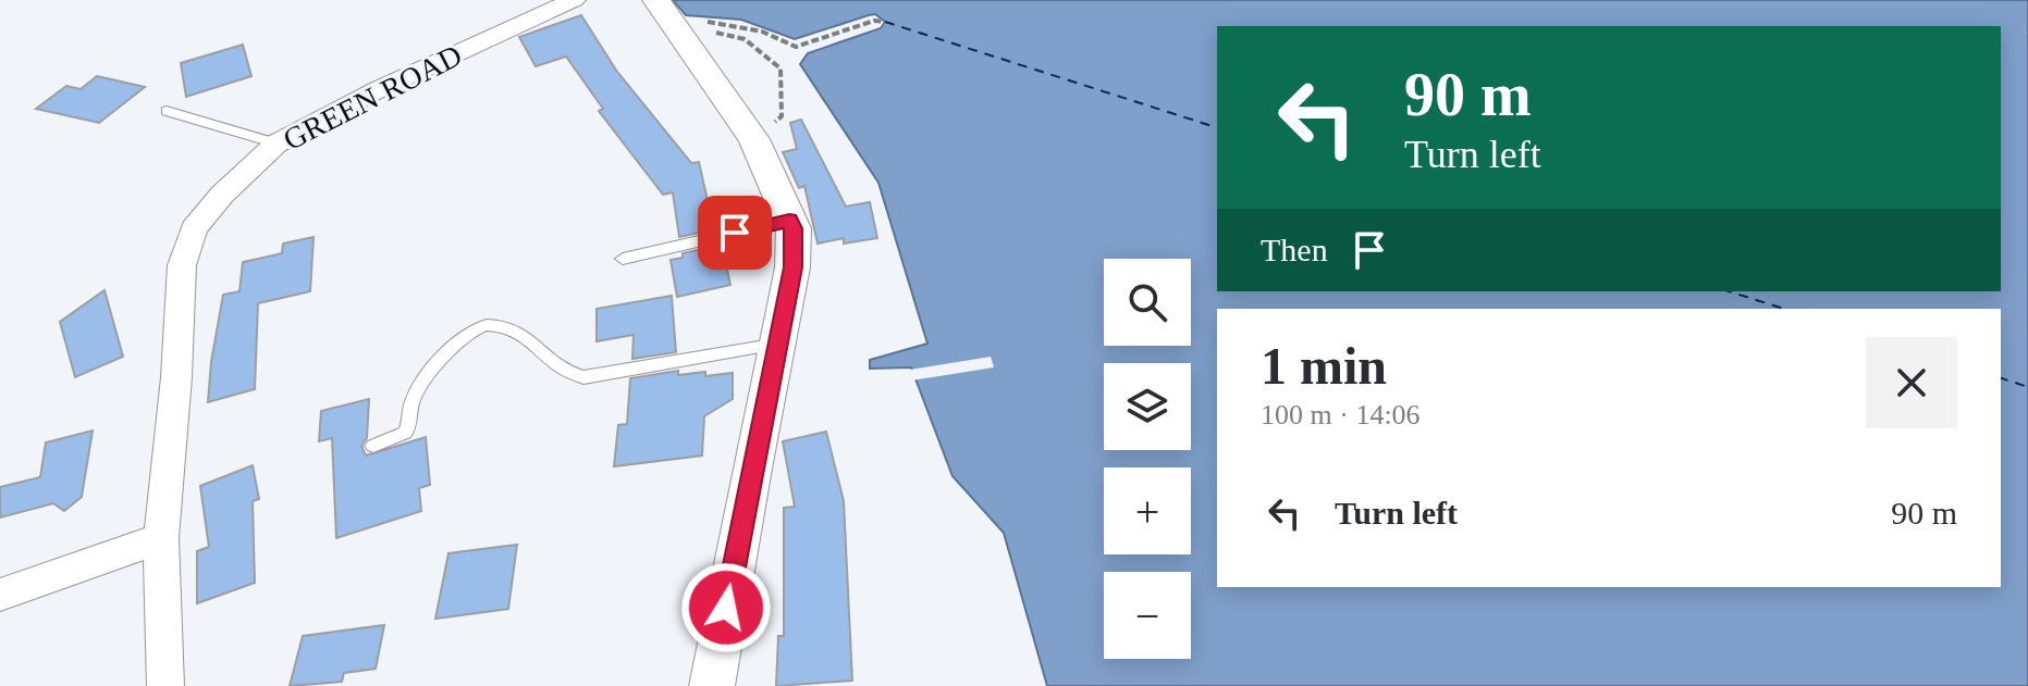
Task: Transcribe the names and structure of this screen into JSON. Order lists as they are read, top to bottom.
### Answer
{
  "streets": {
    "street": ["GREEN ROAD"]
  },
  "page": {
    "turn": ["90 m", "Turn left"],
    "then": "Then",
    "map_buttons": ["+", "−"],
    "heading": ["1 min", "100 m · 14:06"],
    "list": [
      {
        "name": "Turn left",
        "value": "90 m"
      }
    ]
  }
}
